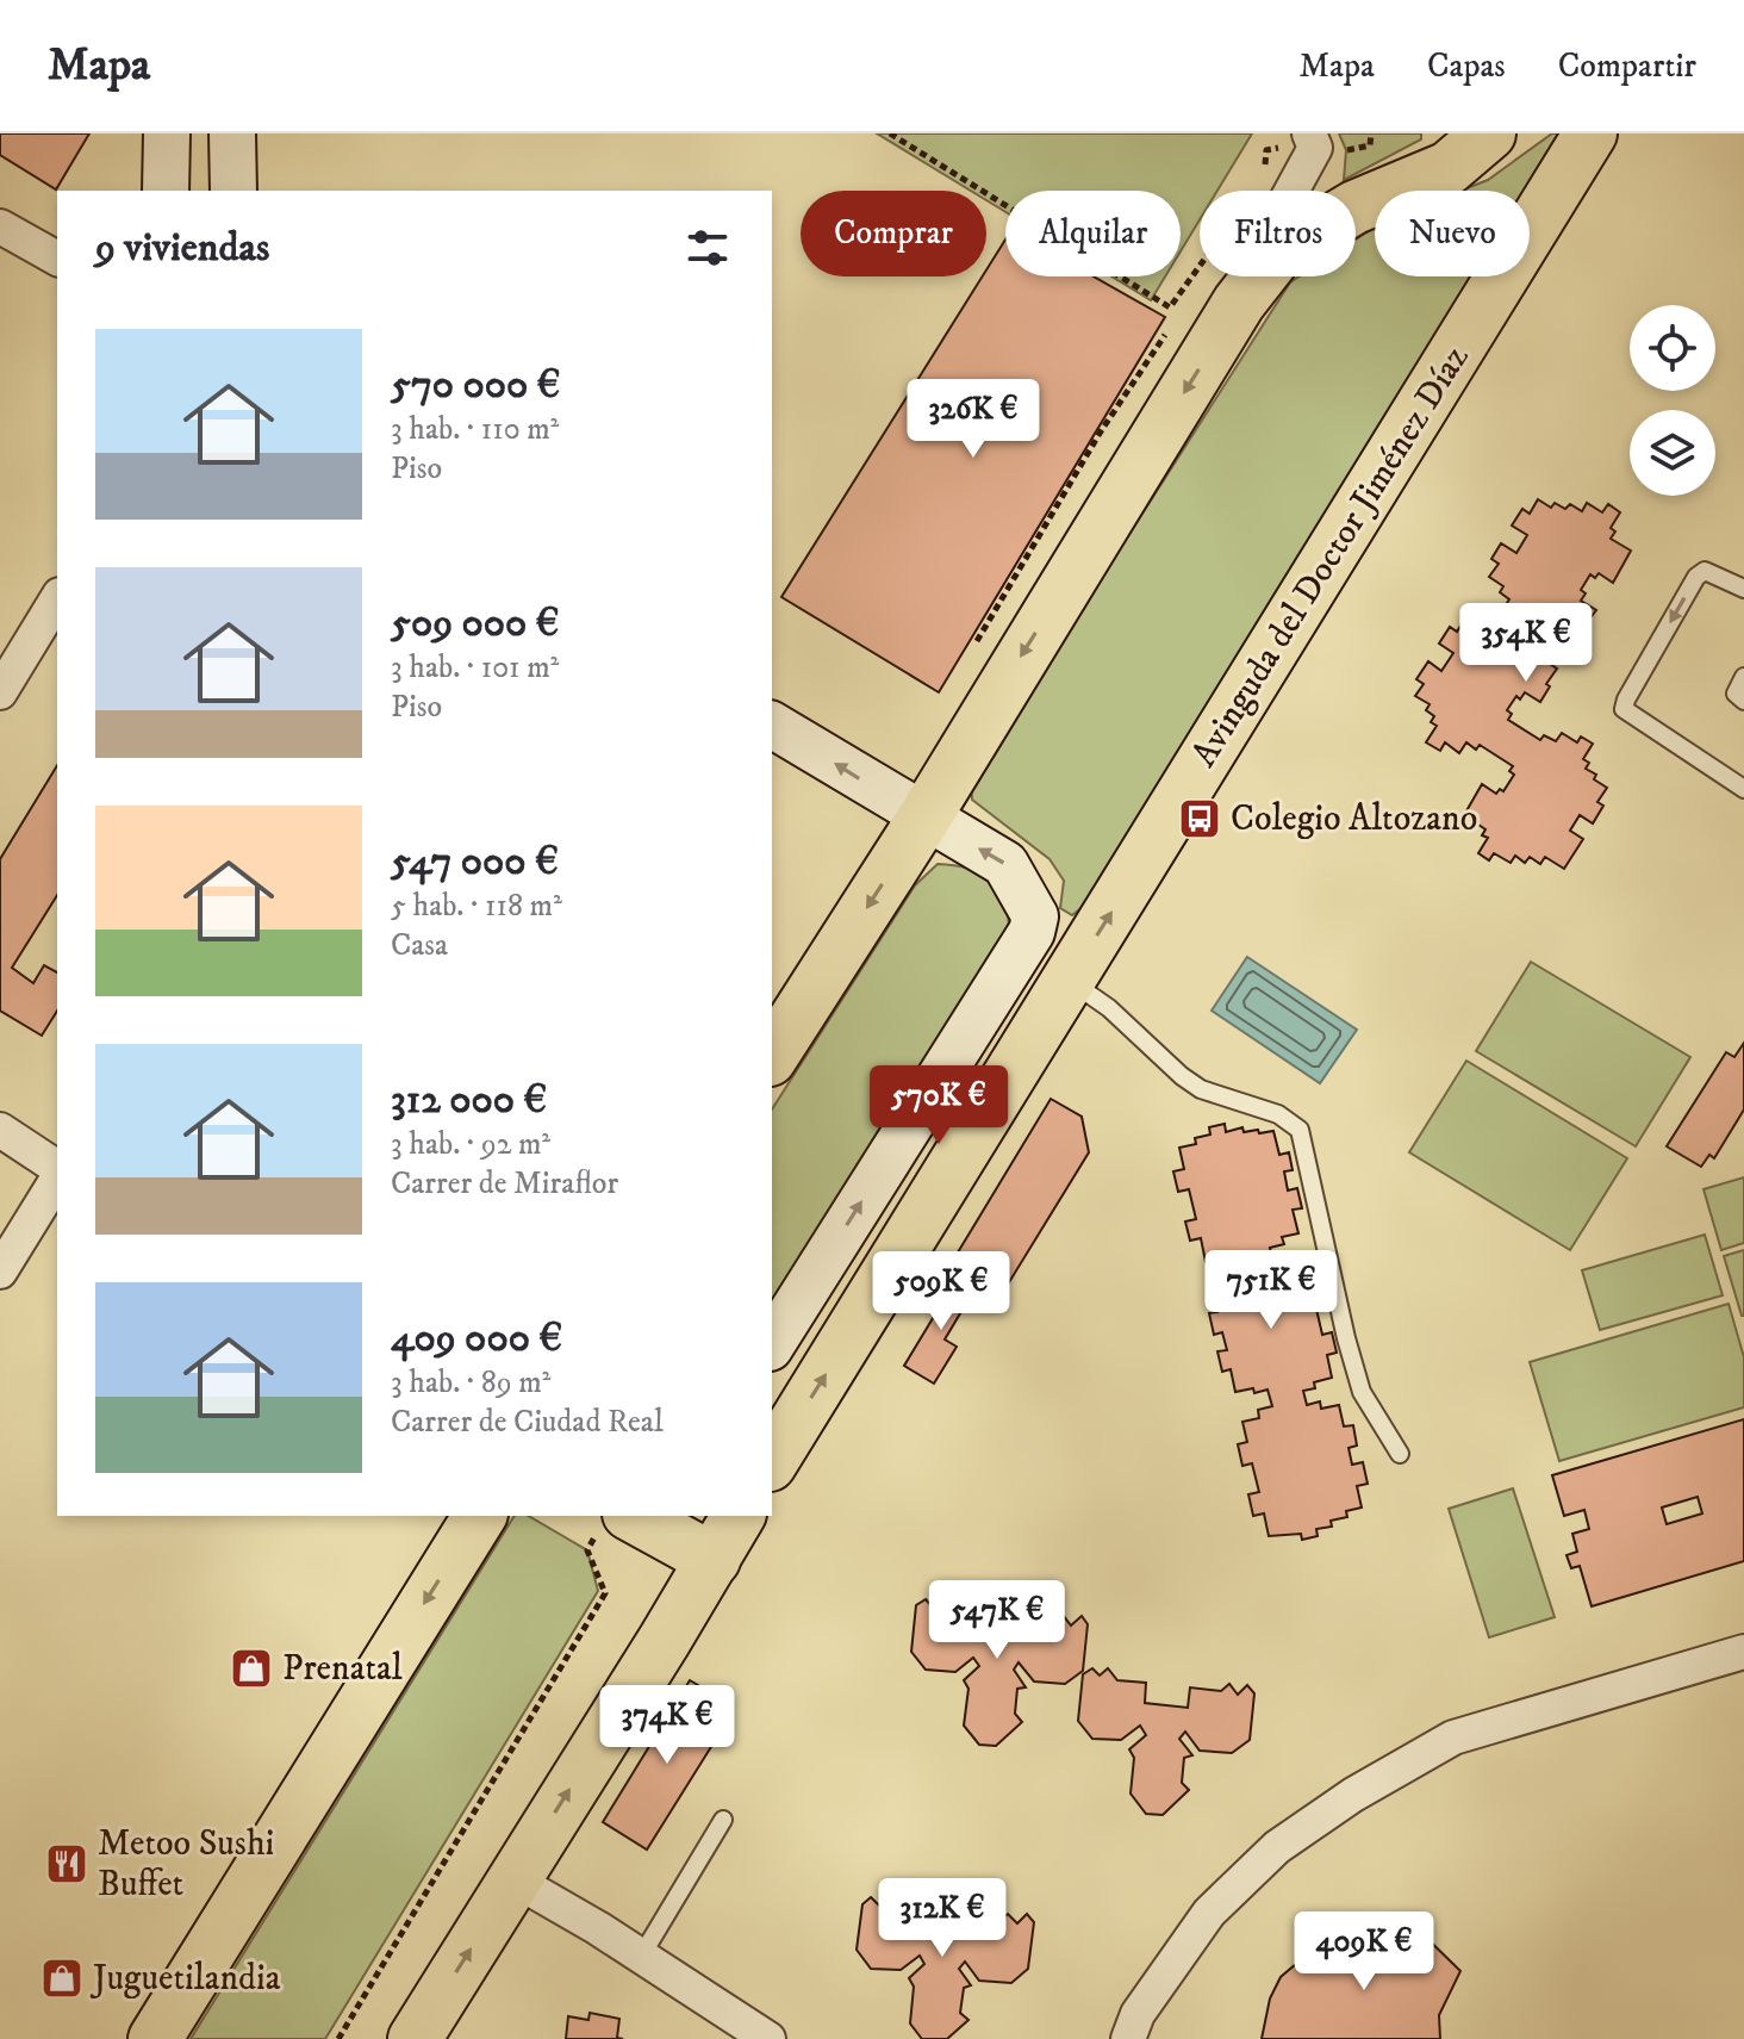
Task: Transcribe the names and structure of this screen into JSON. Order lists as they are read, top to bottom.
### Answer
{
  "streets": {
    "main road": ["Avinguda del Doctor Jiménez Díaz"]
  },
  "places": {
    "bus stop": ["Colegio Altozano"],
    "shop": ["Prenatal", "Juguetilandia"],
    "restaurant": ["Metoo Sushi Buffet"]
  },
  "page": {
    "header": "Mapa",
    "nav": ["Mapa", "Capas", "Compartir"],
    "chip": [
      "Comprar",
      "Alquilar",
      "Filtros",
      "Nuevo"
    ],
    "heading": "9 viviendas",
    "list": [
      {
        "name": "570 000 €",
        "note": "3 hab. · 110 m² · Piso"
      },
      {
        "name": "509 000 €",
        "note": "3 hab. · 101 m² · Piso"
      },
      {
        "name": "547 000 €",
        "note": "5 hab. · 118 m² · Casa"
      },
      {
        "name": "312 000 €",
        "note": "3 hab. · 92 m² · Carrer de Miraflor"
      },
      {
        "name": "409 000 €",
        "note": "3 hab. · 89 m² · Carrer de Ciudad Real"
      }
    ],
    "price": [
      "326K €",
      "354K €",
      "570K €",
      "751K €",
      "509K €",
      "547K €",
      "374K €",
      "312K €",
      "409K €"
    ]
  }
}
